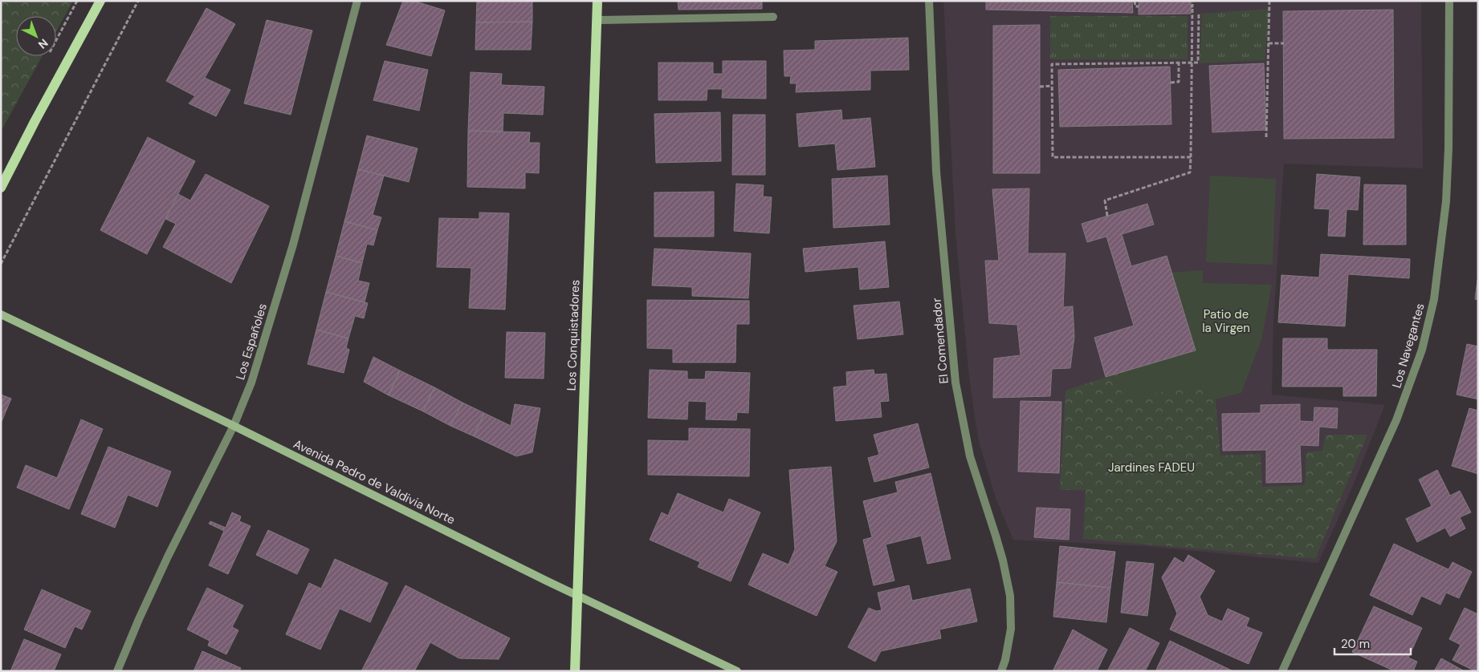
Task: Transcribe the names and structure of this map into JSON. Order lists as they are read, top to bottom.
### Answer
{
  "streets": {
    "main road": ["Los Conquistadores", "Avenida Pedro de Valdivia Norte"],
    "street": ["El Comendador", "Los Españoles", "Los Navegantes"]
  },
  "crossings": [
    ["Los Conquistadores", "Avenida Pedro de Valdivia Norte"],
    ["Los Españoles", "Avenida Pedro de Valdivia Norte"]
  ],
  "parks": ["Patio de la Virgen", "Jardines FADEU"],
  "scale_bar": "20 m",
  "north": "bottom right"
}
